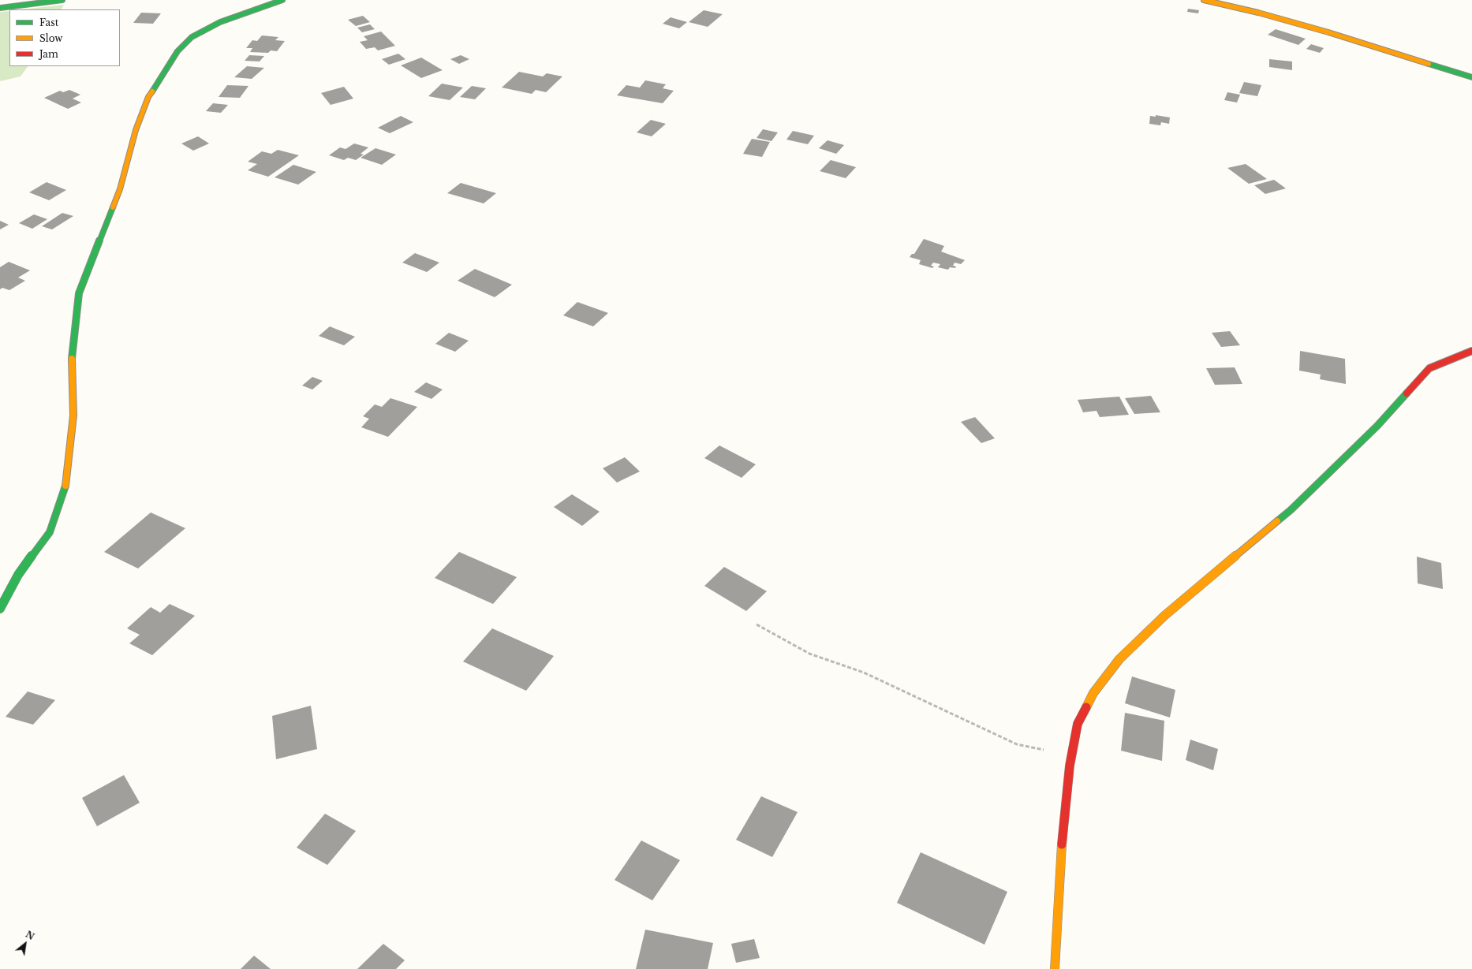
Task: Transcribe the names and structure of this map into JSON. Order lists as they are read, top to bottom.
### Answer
{
  "legend": ["Fast", "Slow", "Jam"],
  "north": "top right"
}
